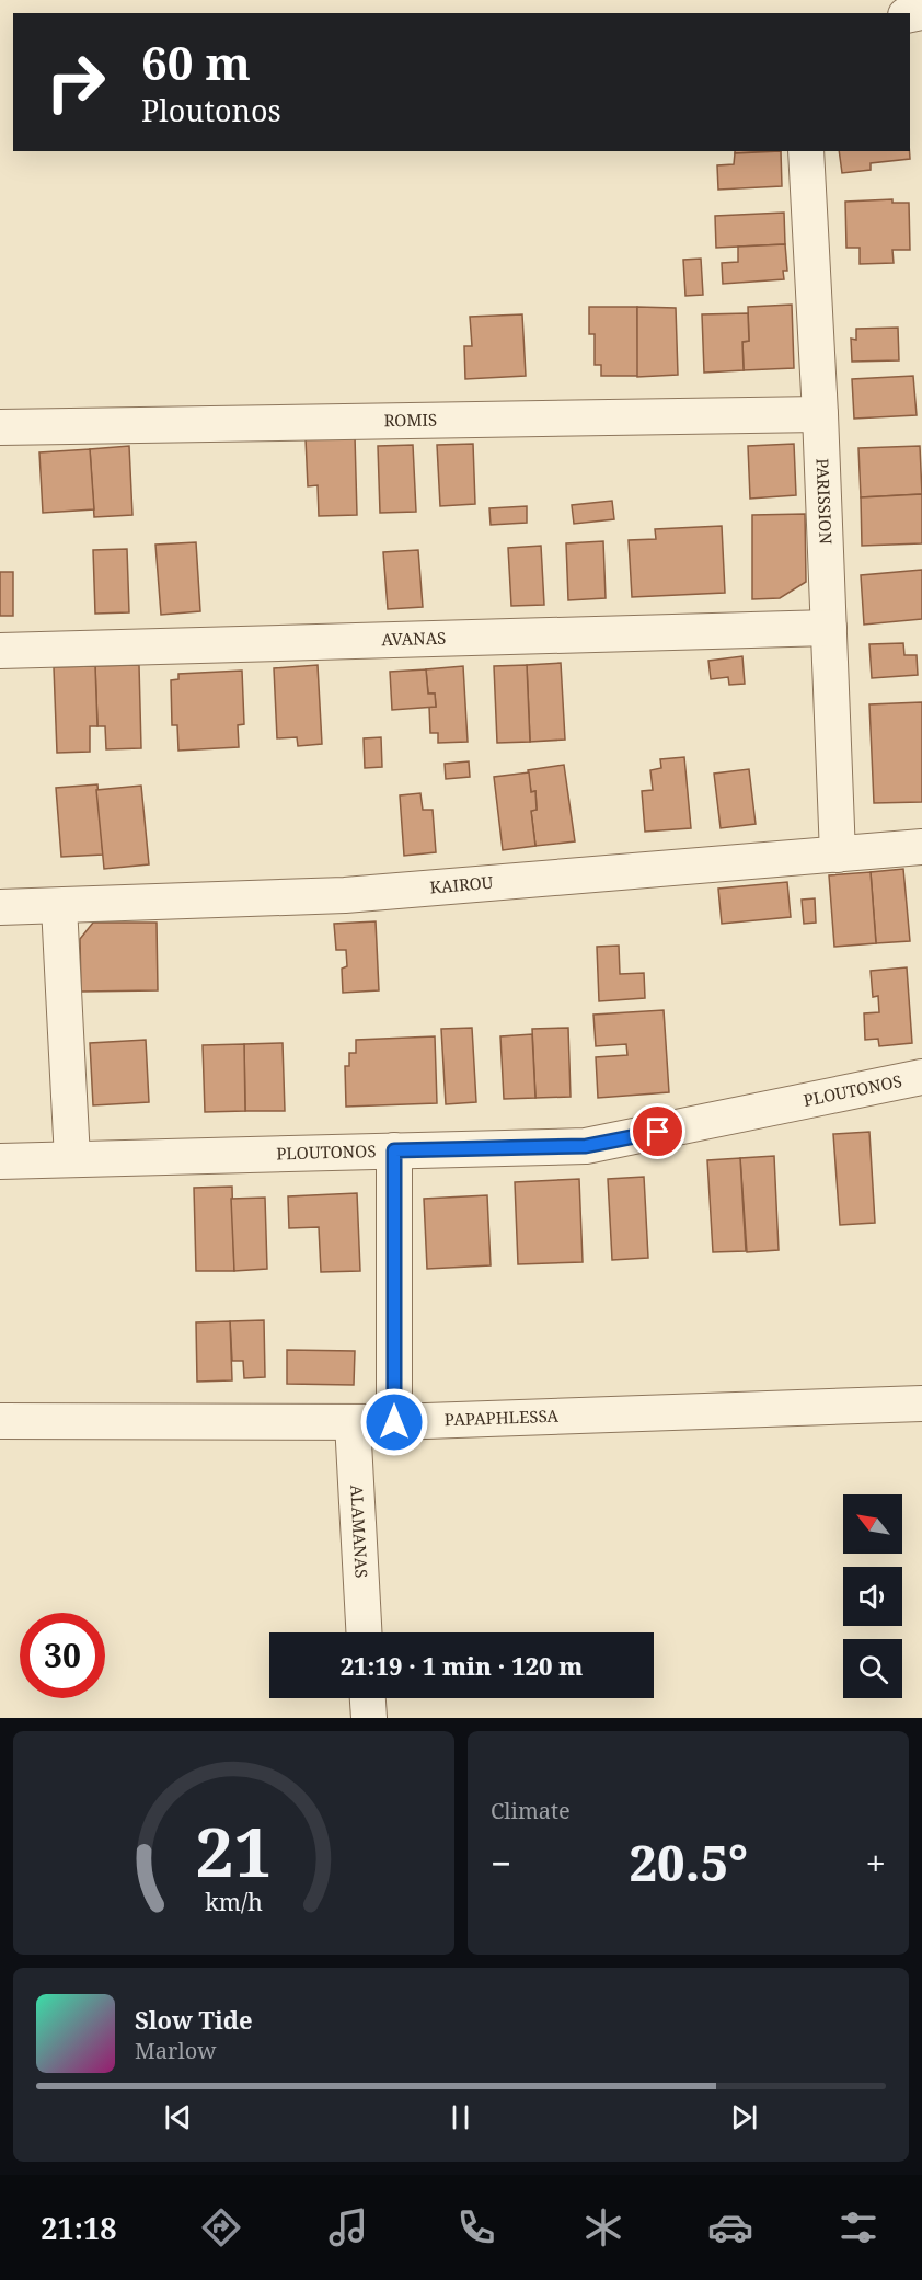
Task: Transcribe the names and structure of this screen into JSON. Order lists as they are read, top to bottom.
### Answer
{
  "streets": {
    "street": [
      "ROMIS",
      "PARISSION",
      "AVANAS",
      "KAIROU",
      "PLOUTONOS",
      "PAPAPHLESSA",
      "ALAMANAS"
    ]
  },
  "crossings": [
    ["ROMIS", "PARISSION"],
    ["PARISSION", "AVANAS"],
    ["PARISSION", "KAIROU"],
    ["PAPAPHLESSA", "ALAMANAS"]
  ],
  "north": "top left",
  "page": {
    "turn": ["60 m", "Ploutonos"],
    "limit": "30",
    "trip": "21:19 · 1 min · 120 m",
    "tile": "Climate",
    "heat": ["−", "20.5°", "+"],
    "song": ["Slow Tide", "Marlow"],
    "tabs": "21:18",
    "gauge": ["21", "km/h"]
  }
}
